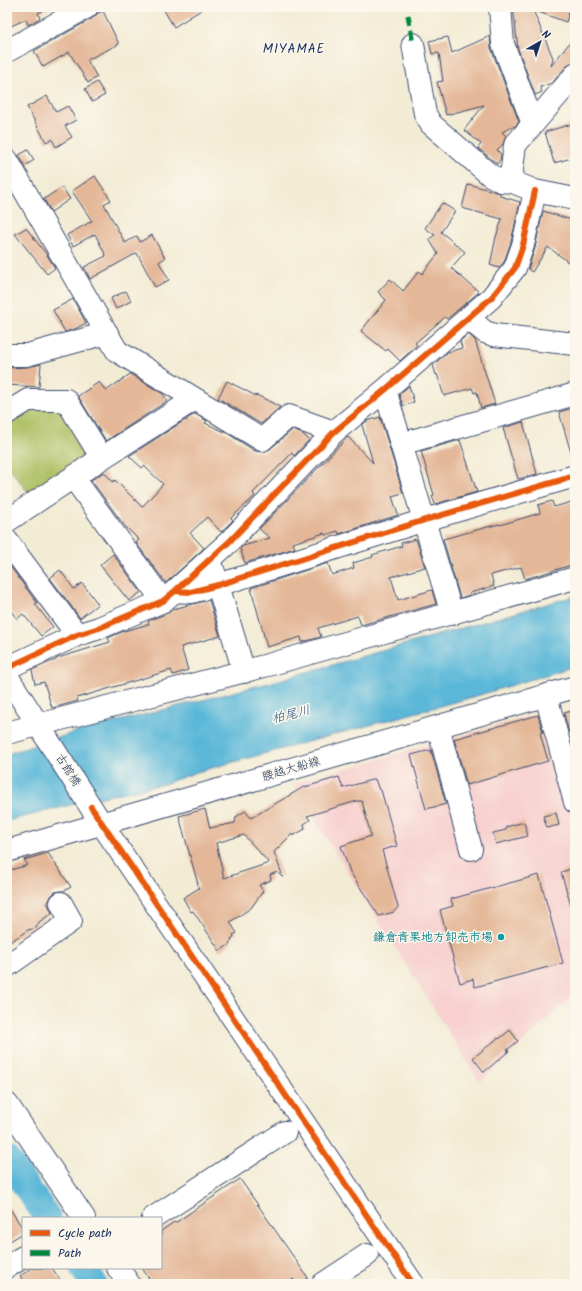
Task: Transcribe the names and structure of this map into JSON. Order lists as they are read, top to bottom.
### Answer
{
  "streets": {
    "street": ["腰越大船線", "古館橋"]
  },
  "crossings": [
    ["腰越大船線", "古館橋"]
  ],
  "districts": ["MIYAMAE"],
  "water": ["柏尾川"],
  "places": ["鎌倉青果地方卸売市場"],
  "legend": ["Cycle path", "Path"],
  "north": "top right"
}
